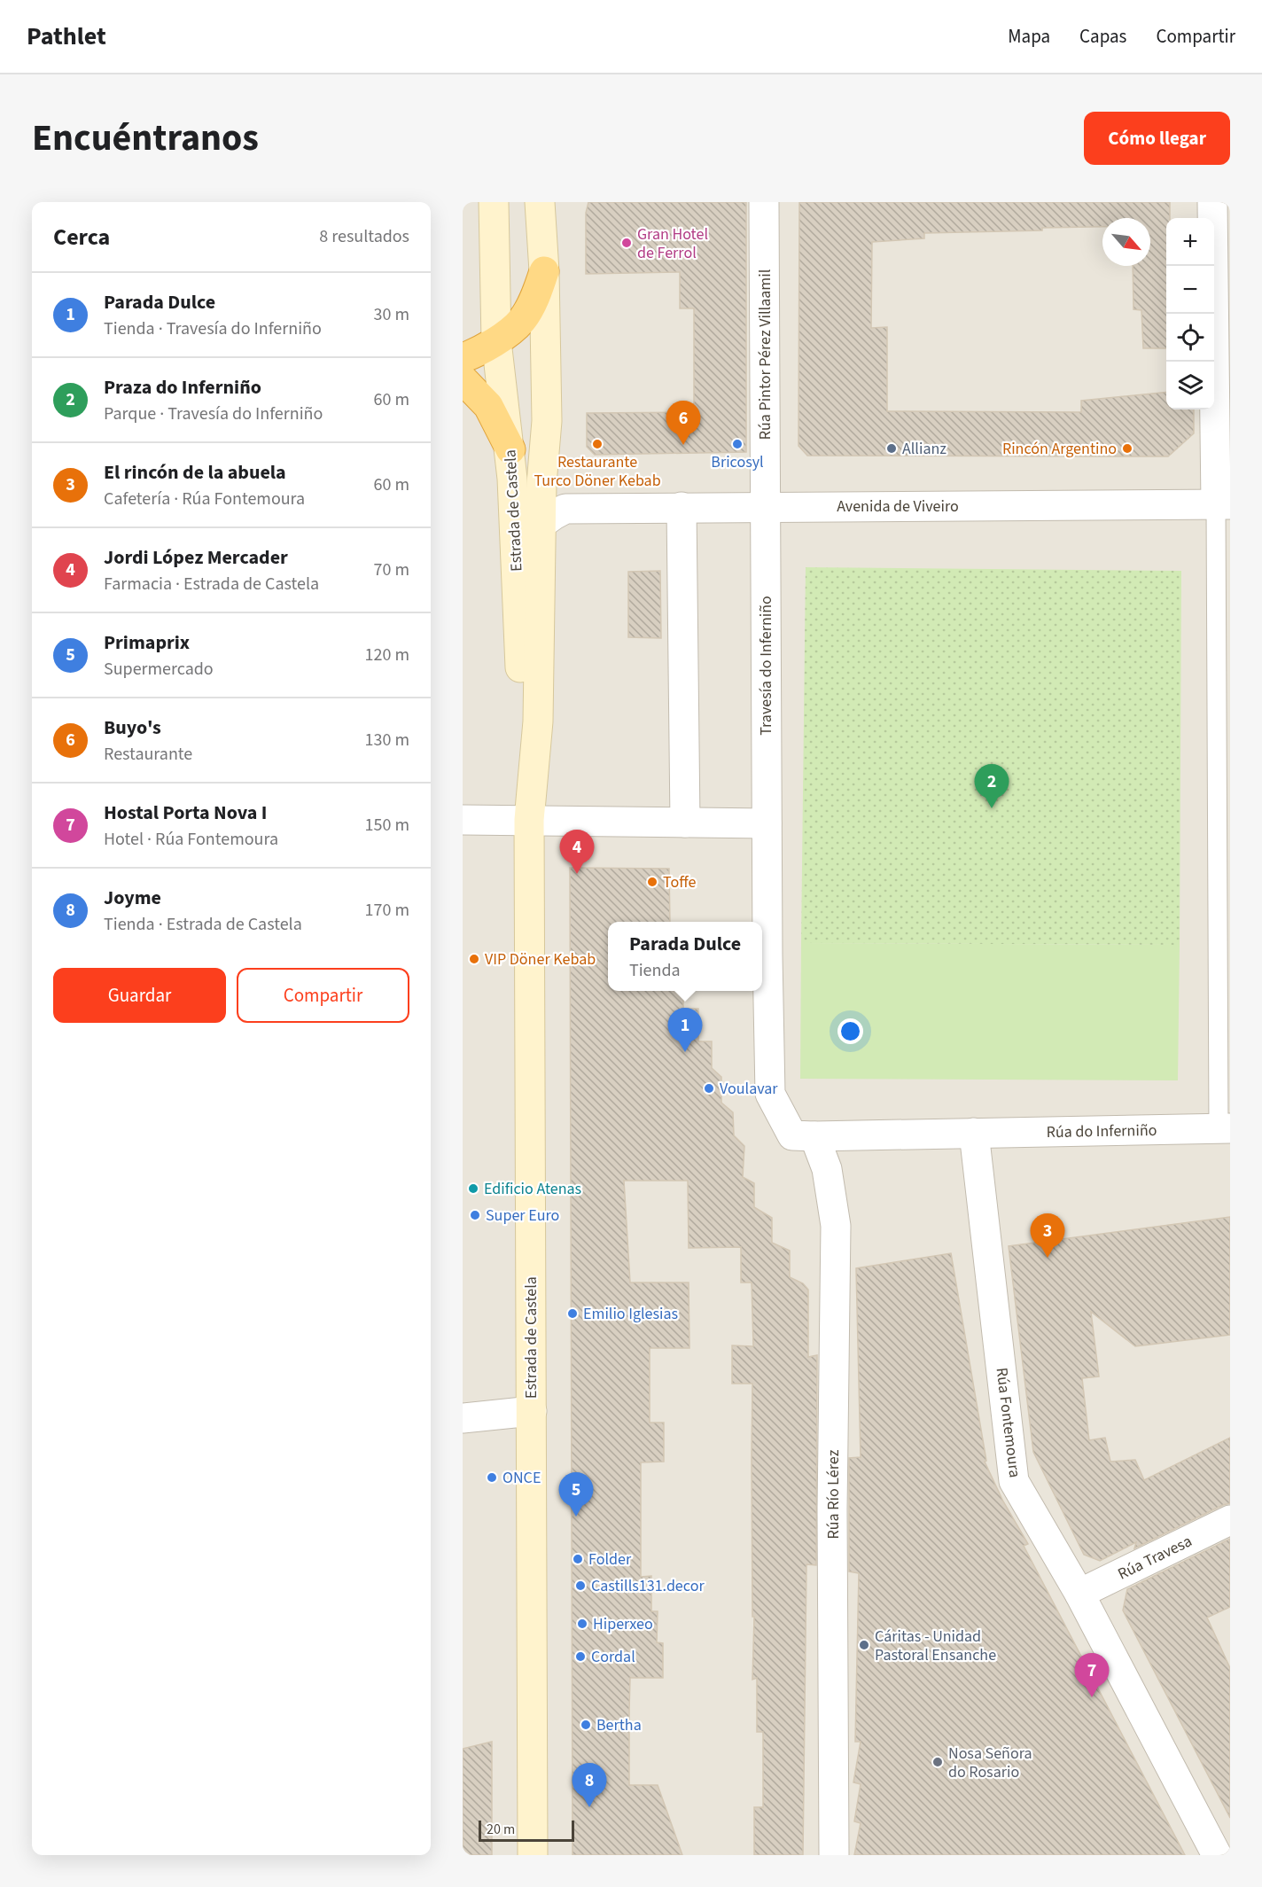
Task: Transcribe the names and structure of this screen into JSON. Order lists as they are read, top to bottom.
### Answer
{
  "streets": {
    "main road": ["Estrada de Castela"],
    "street": [
      "Rúa Pintor Pérez Villaamil",
      "Avenida de Viveiro",
      "Travesía do Inferniño",
      "Rúa do Inferniño",
      "Rúa Fontemoura",
      "Rúa Río Lérez",
      "Rúa Travesa"
    ]
  },
  "crossings": [
    ["Rúa Pintor Pérez Villaamil", "Avenida de Viveiro"],
    ["Rúa Pintor Pérez Villaamil", "Travesía do Inferniño"],
    ["Avenida de Viveiro", "Travesía do Inferniño"],
    ["Travesía do Inferniño", "Rúa Río Lérez"],
    ["Rúa do Inferniño", "Rúa Fontemoura"],
    ["Rúa Fontemoura", "Rúa Travesa"]
  ],
  "places": [
    "Gran Hotel de Ferrol",
    "Restaurante Turco Döner Kebab",
    "Bricosyl",
    "Allianz",
    "Rincón Argentino",
    "Toffe",
    "VIP Döner Kebab",
    "Voulavar",
    "Edificio Atenas",
    "Super Euro",
    "Emilio Iglesias",
    "ONCE",
    "Folder",
    "Castills131.decor",
    "Hiperxeo",
    "Cáritas - Unidad Pastoral Ensanche",
    "Cordal",
    "Bertha",
    "Nosa Señora do Rosario"
  ],
  "scale_bar": "20 m",
  "north": "bottom right",
  "page": {
    "header": "Pathlet",
    "nav": ["Mapa", "Capas", "Compartir"],
    "title": "Encuéntranos",
    "buttons": [
      "Cómo llegar",
      ["Guardar", "Compartir"]
    ],
    "heading": ["Cerca", "8 resultados"],
    "map_buttons": ["+", "−"],
    "list": [
      {
        "mark": "1",
        "name": "Parada Dulce",
        "note": "Tienda · Travesía do Inferniño",
        "value": "30 m"
      },
      {
        "mark": "2",
        "name": "Praza do Inferniño",
        "note": "Parque · Travesía do Inferniño",
        "value": "60 m"
      },
      {
        "mark": "3",
        "name": "El rincón de la abuela",
        "note": "Cafetería · Rúa Fontemoura",
        "value": "60 m"
      },
      {
        "mark": "4",
        "name": "Jordi López Mercader",
        "note": "Farmacia · Estrada de Castela",
        "value": "70 m"
      },
      {
        "mark": "5",
        "name": "Primaprix",
        "note": "Supermercado",
        "value": "120 m"
      },
      {
        "mark": "6",
        "name": "Buyo's",
        "note": "Restaurante",
        "value": "130 m"
      },
      {
        "mark": "7",
        "name": "Hostal Porta Nova I",
        "note": "Hotel · Rúa Fontemoura",
        "value": "150 m"
      },
      {
        "mark": "8",
        "name": "Joyme",
        "note": "Tienda · Estrada de Castela",
        "value": "170 m"
      }
    ],
    "pins": [
      "6",
      "2",
      "4",
      "1",
      "3",
      "5",
      "7",
      "8"
    ],
    "popup": ["Parada Dulce", "Tienda"],
    "scale": "20 m"
  }
}
